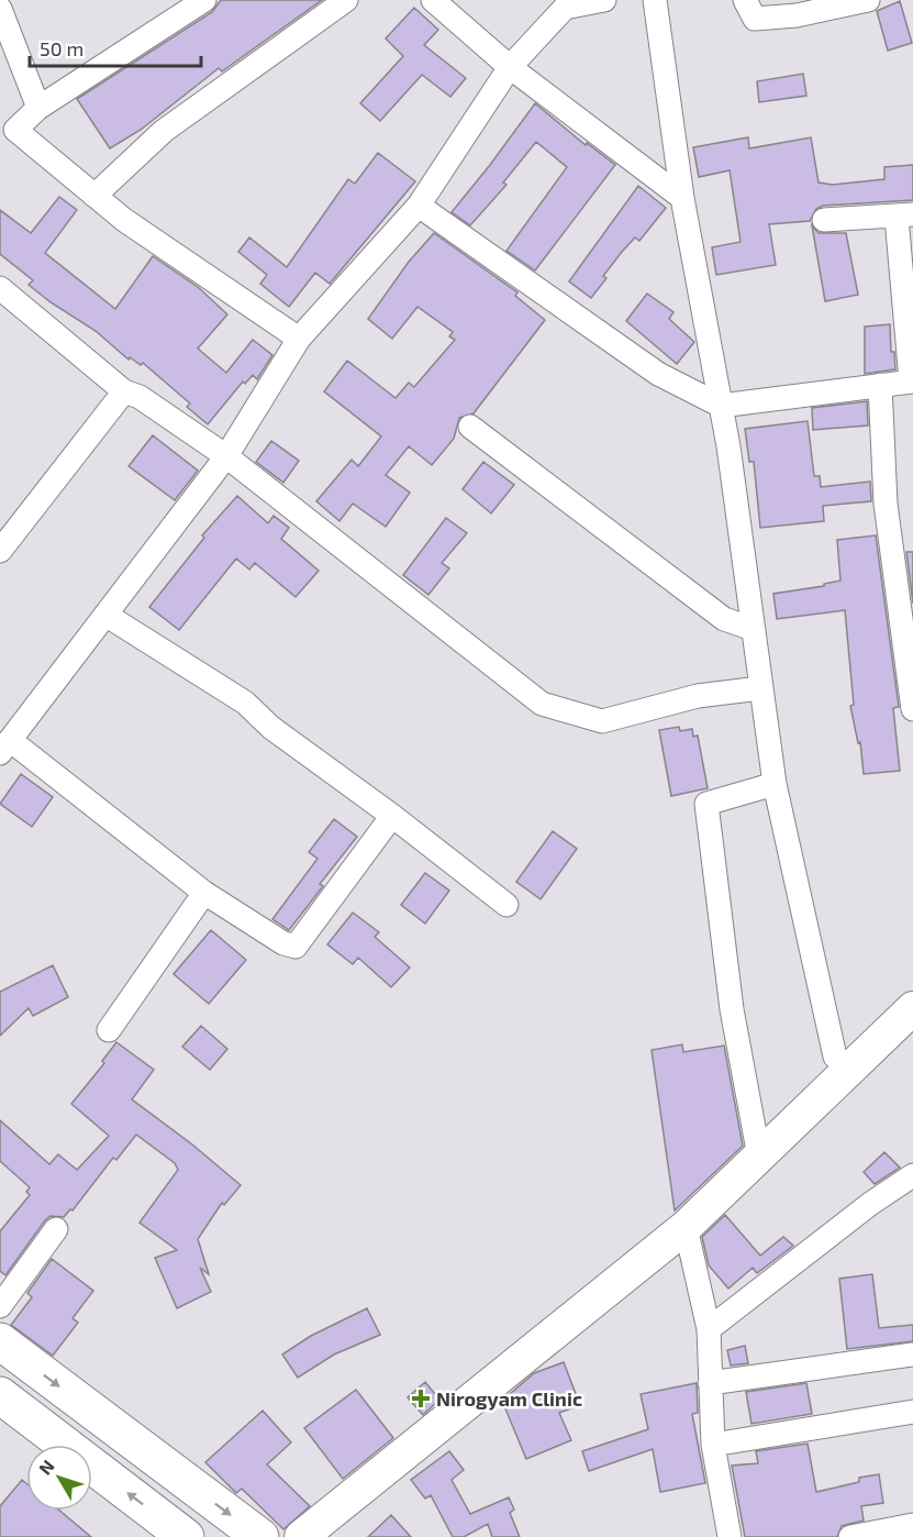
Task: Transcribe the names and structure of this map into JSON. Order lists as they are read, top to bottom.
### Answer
{
  "places": {
    "health": ["Nirogyam Clinic"]
  },
  "scale_bar": "50 m",
  "north": "top left"
}
